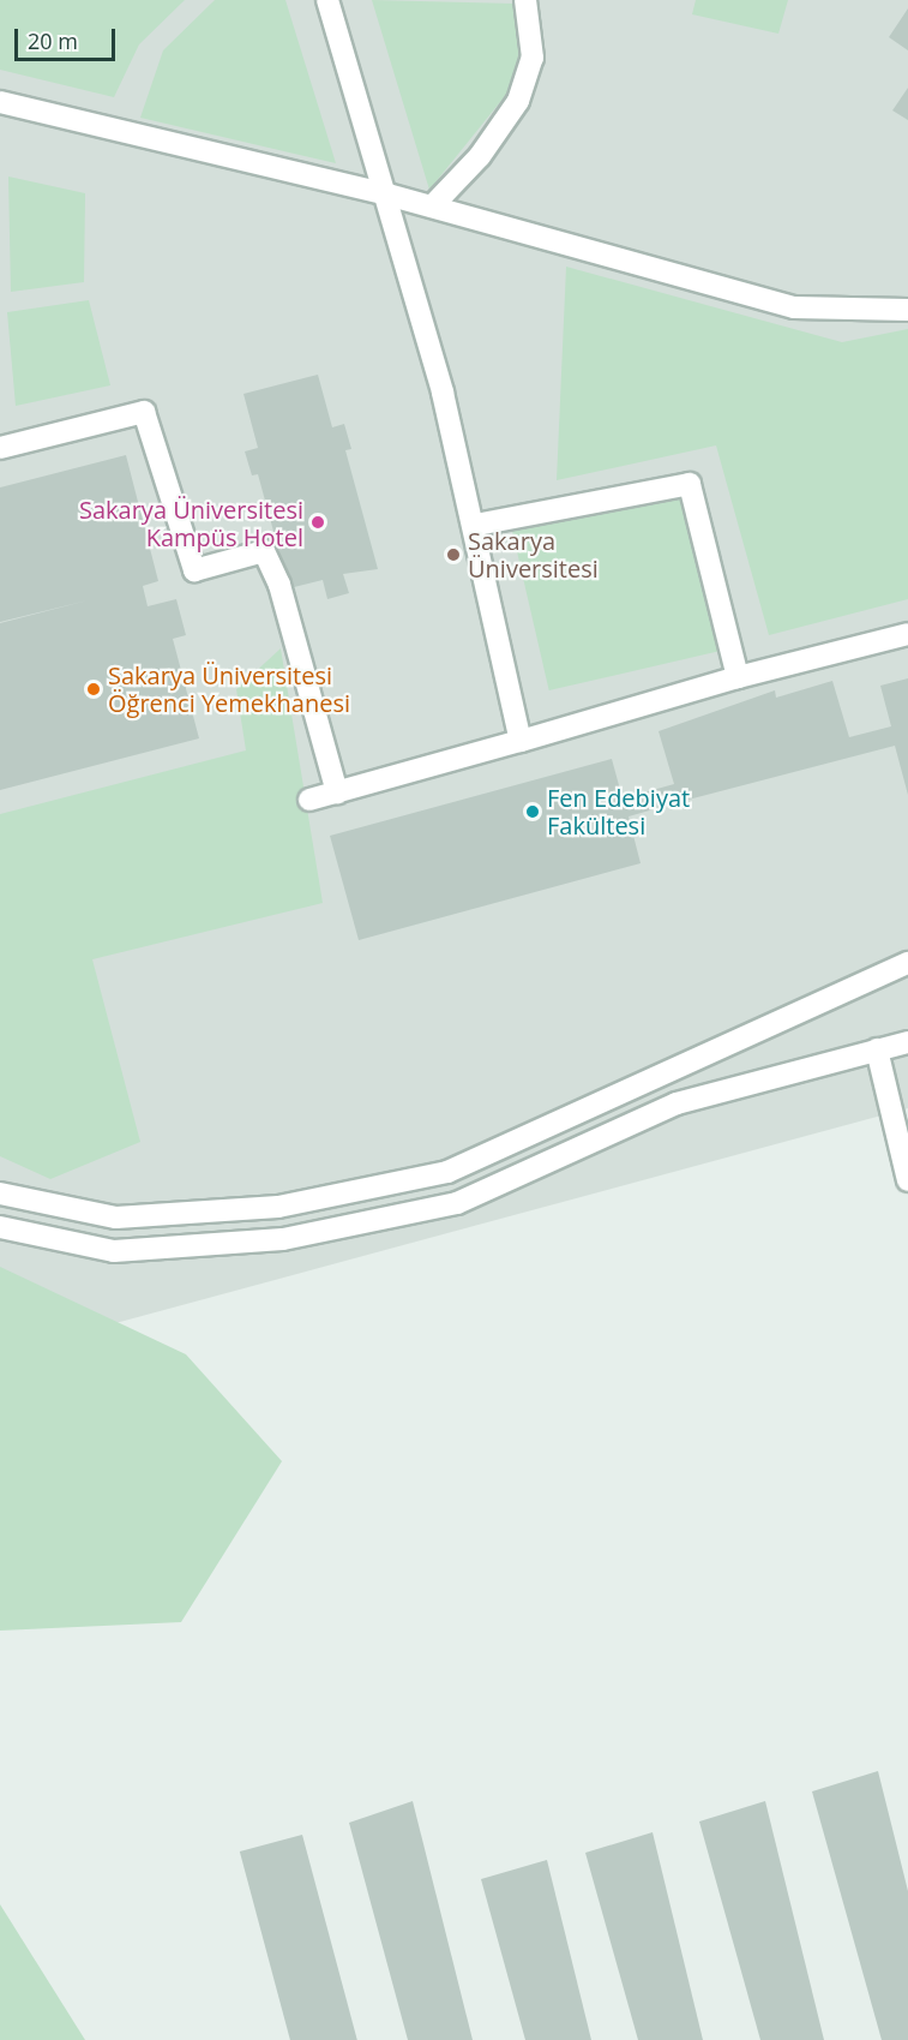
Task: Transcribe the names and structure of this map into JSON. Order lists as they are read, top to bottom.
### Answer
{
  "places": [
    "Sakarya Üniversitesi Kampüs Hotel",
    "Sakarya Üniversitesi",
    "Sakarya Üniversitesi Öğrenci Yemekhanesi",
    "Fen Edebiyat Fakültesi"
  ],
  "scale_bar": "20 m"
}
